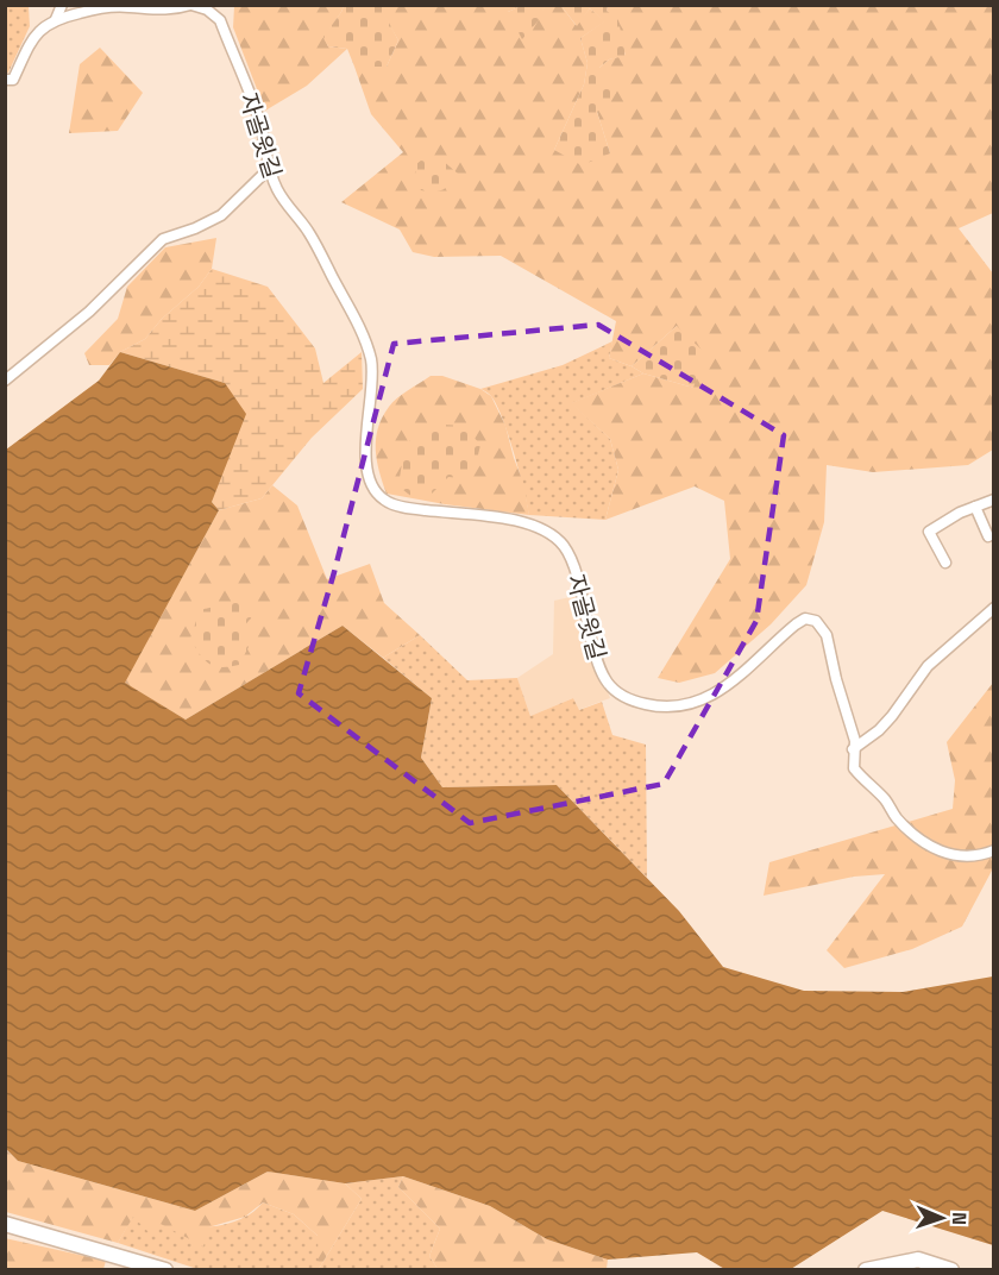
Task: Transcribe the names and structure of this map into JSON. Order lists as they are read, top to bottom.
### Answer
{
  "streets": {
    "street": ["자골윗길"]
  },
  "north": "right"
}
